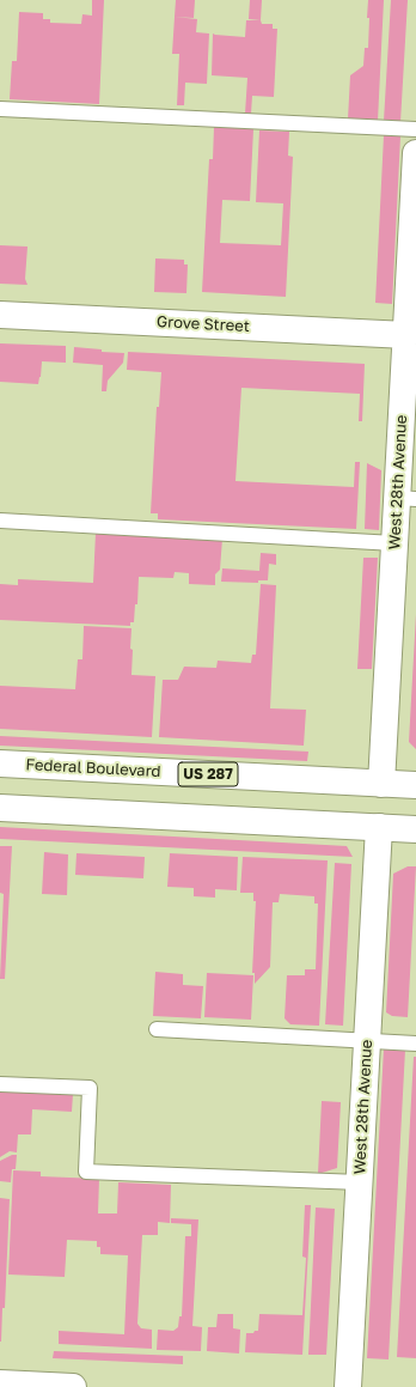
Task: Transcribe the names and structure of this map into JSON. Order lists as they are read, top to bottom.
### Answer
{
  "streets": {
    "street": [
      "Grove Street",
      "West 28th Avenue",
      "Federal Boulevard",
      "US 287"
    ]
  },
  "crossings": [
    ["Grove Street", "West 28th Avenue"],
    ["West 28th Avenue", "Federal Boulevard"]
  ]
}
